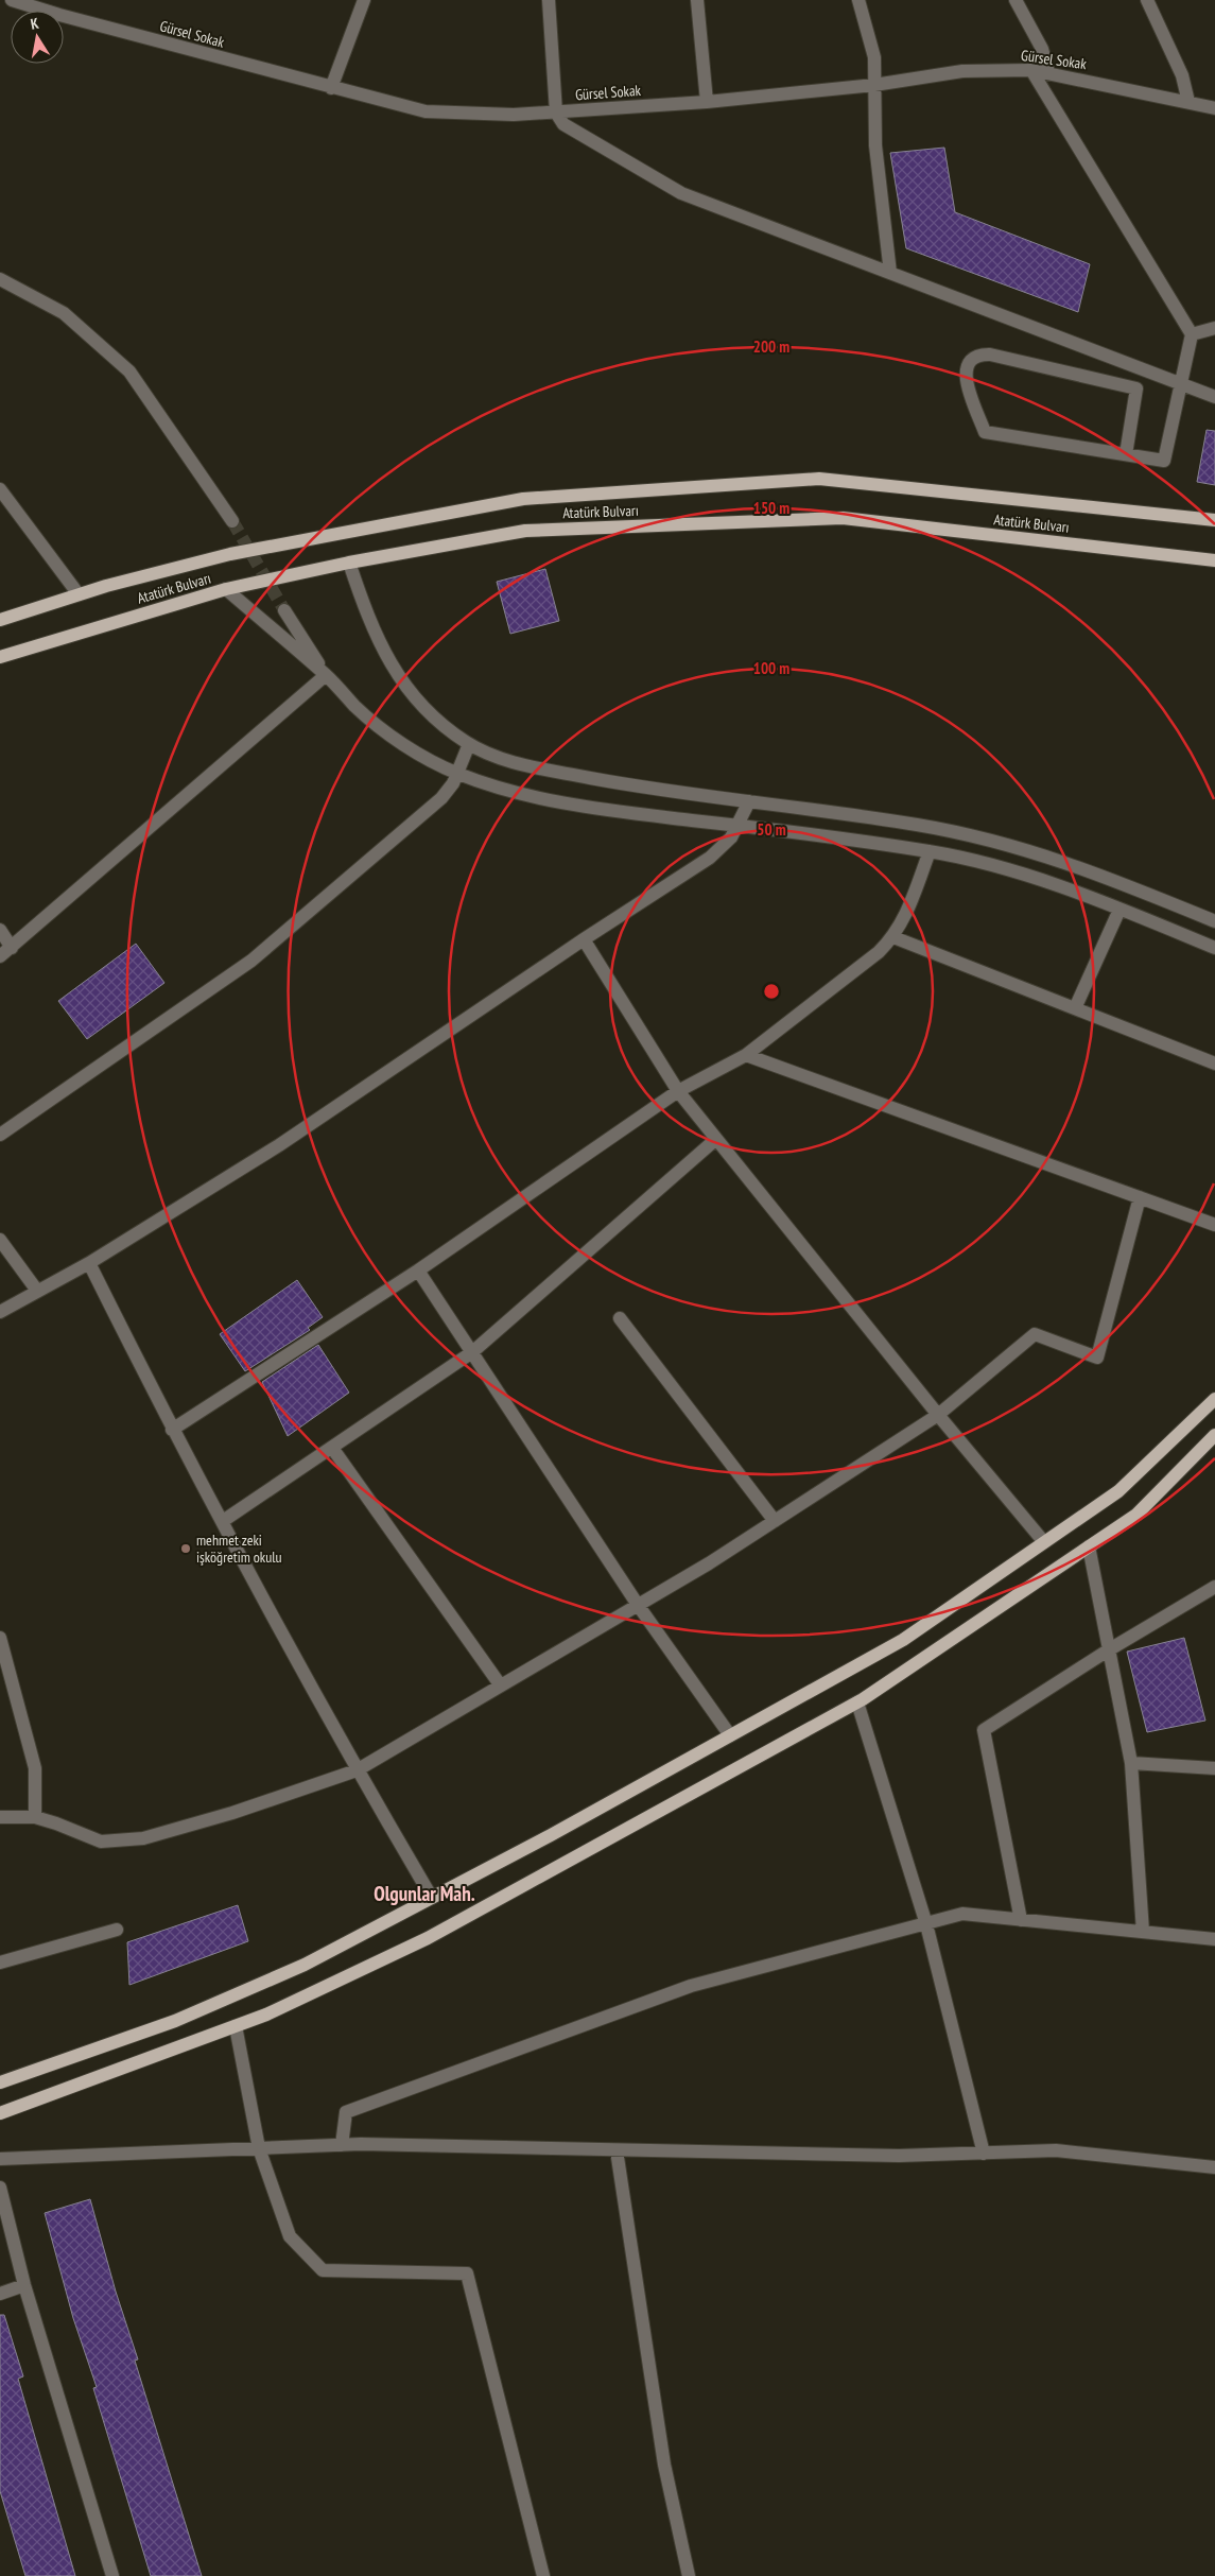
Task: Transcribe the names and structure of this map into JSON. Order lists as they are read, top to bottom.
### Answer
{
  "streets": {
    "main road": ["Atatürk Bulvarı"],
    "street": ["Gürsel Sokak"]
  },
  "districts": ["Olgunlar Mah."],
  "places": ["mehmet zeki işköğretim okulu"],
  "north": "top",
  "rings": [
    "200 m",
    "150 m",
    "100 m",
    "50 m"
  ]
}
